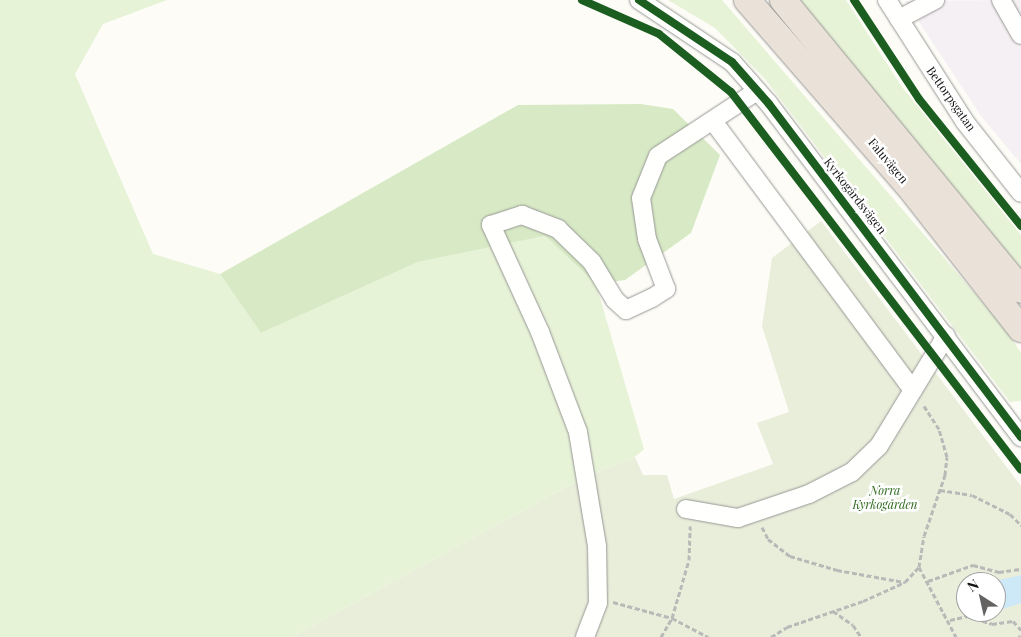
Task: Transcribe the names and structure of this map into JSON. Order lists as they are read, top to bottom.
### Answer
{
  "streets": {
    "highway": ["Faluvägen"],
    "street": ["Bettorpsgatan", "Kyrkogårdsvägen"]
  },
  "parks": ["Norra Kyrkogården"],
  "north": "top left"
}
